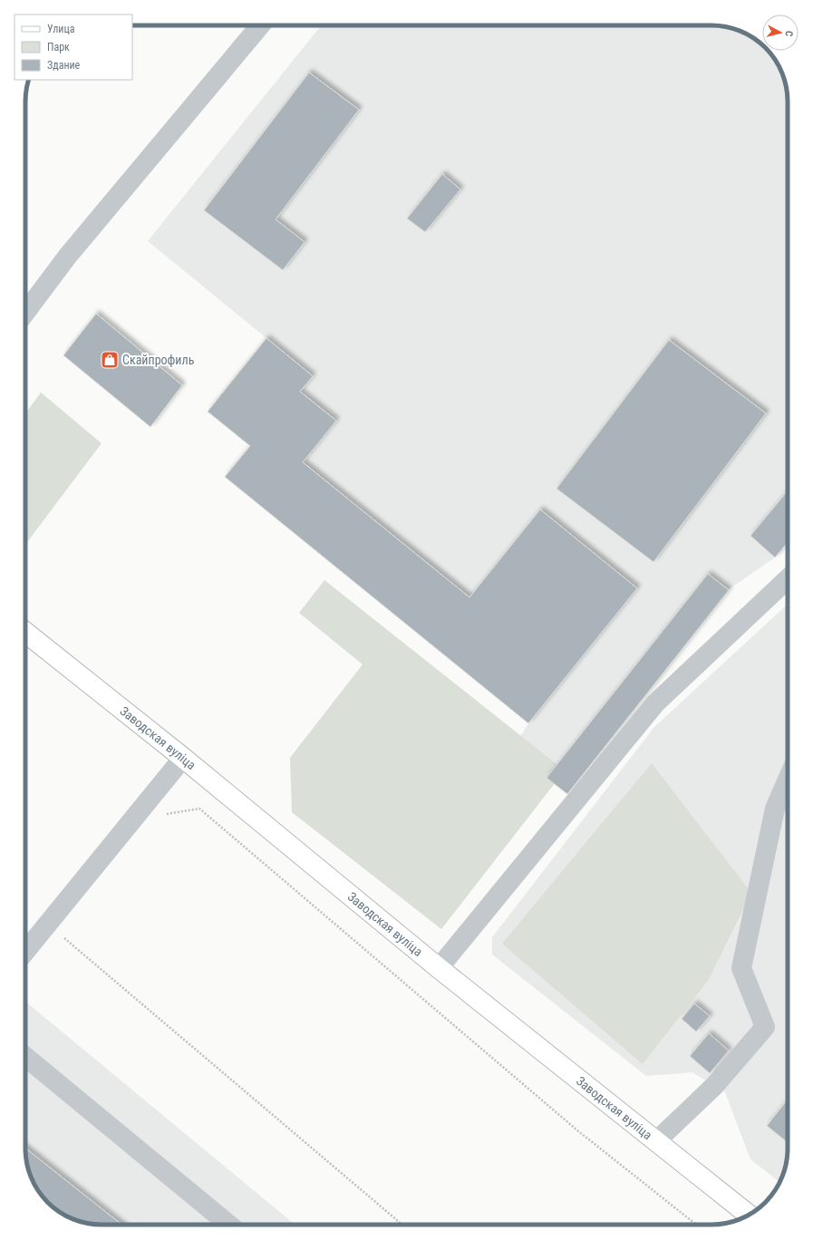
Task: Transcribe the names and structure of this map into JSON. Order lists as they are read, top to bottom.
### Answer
{
  "streets": {
    "main road": ["Заводская вуліца"]
  },
  "places": {
    "shop": ["Скайпрофиль"]
  },
  "legend": ["Улица", "Парк", "Здание"],
  "north": "right"
}
